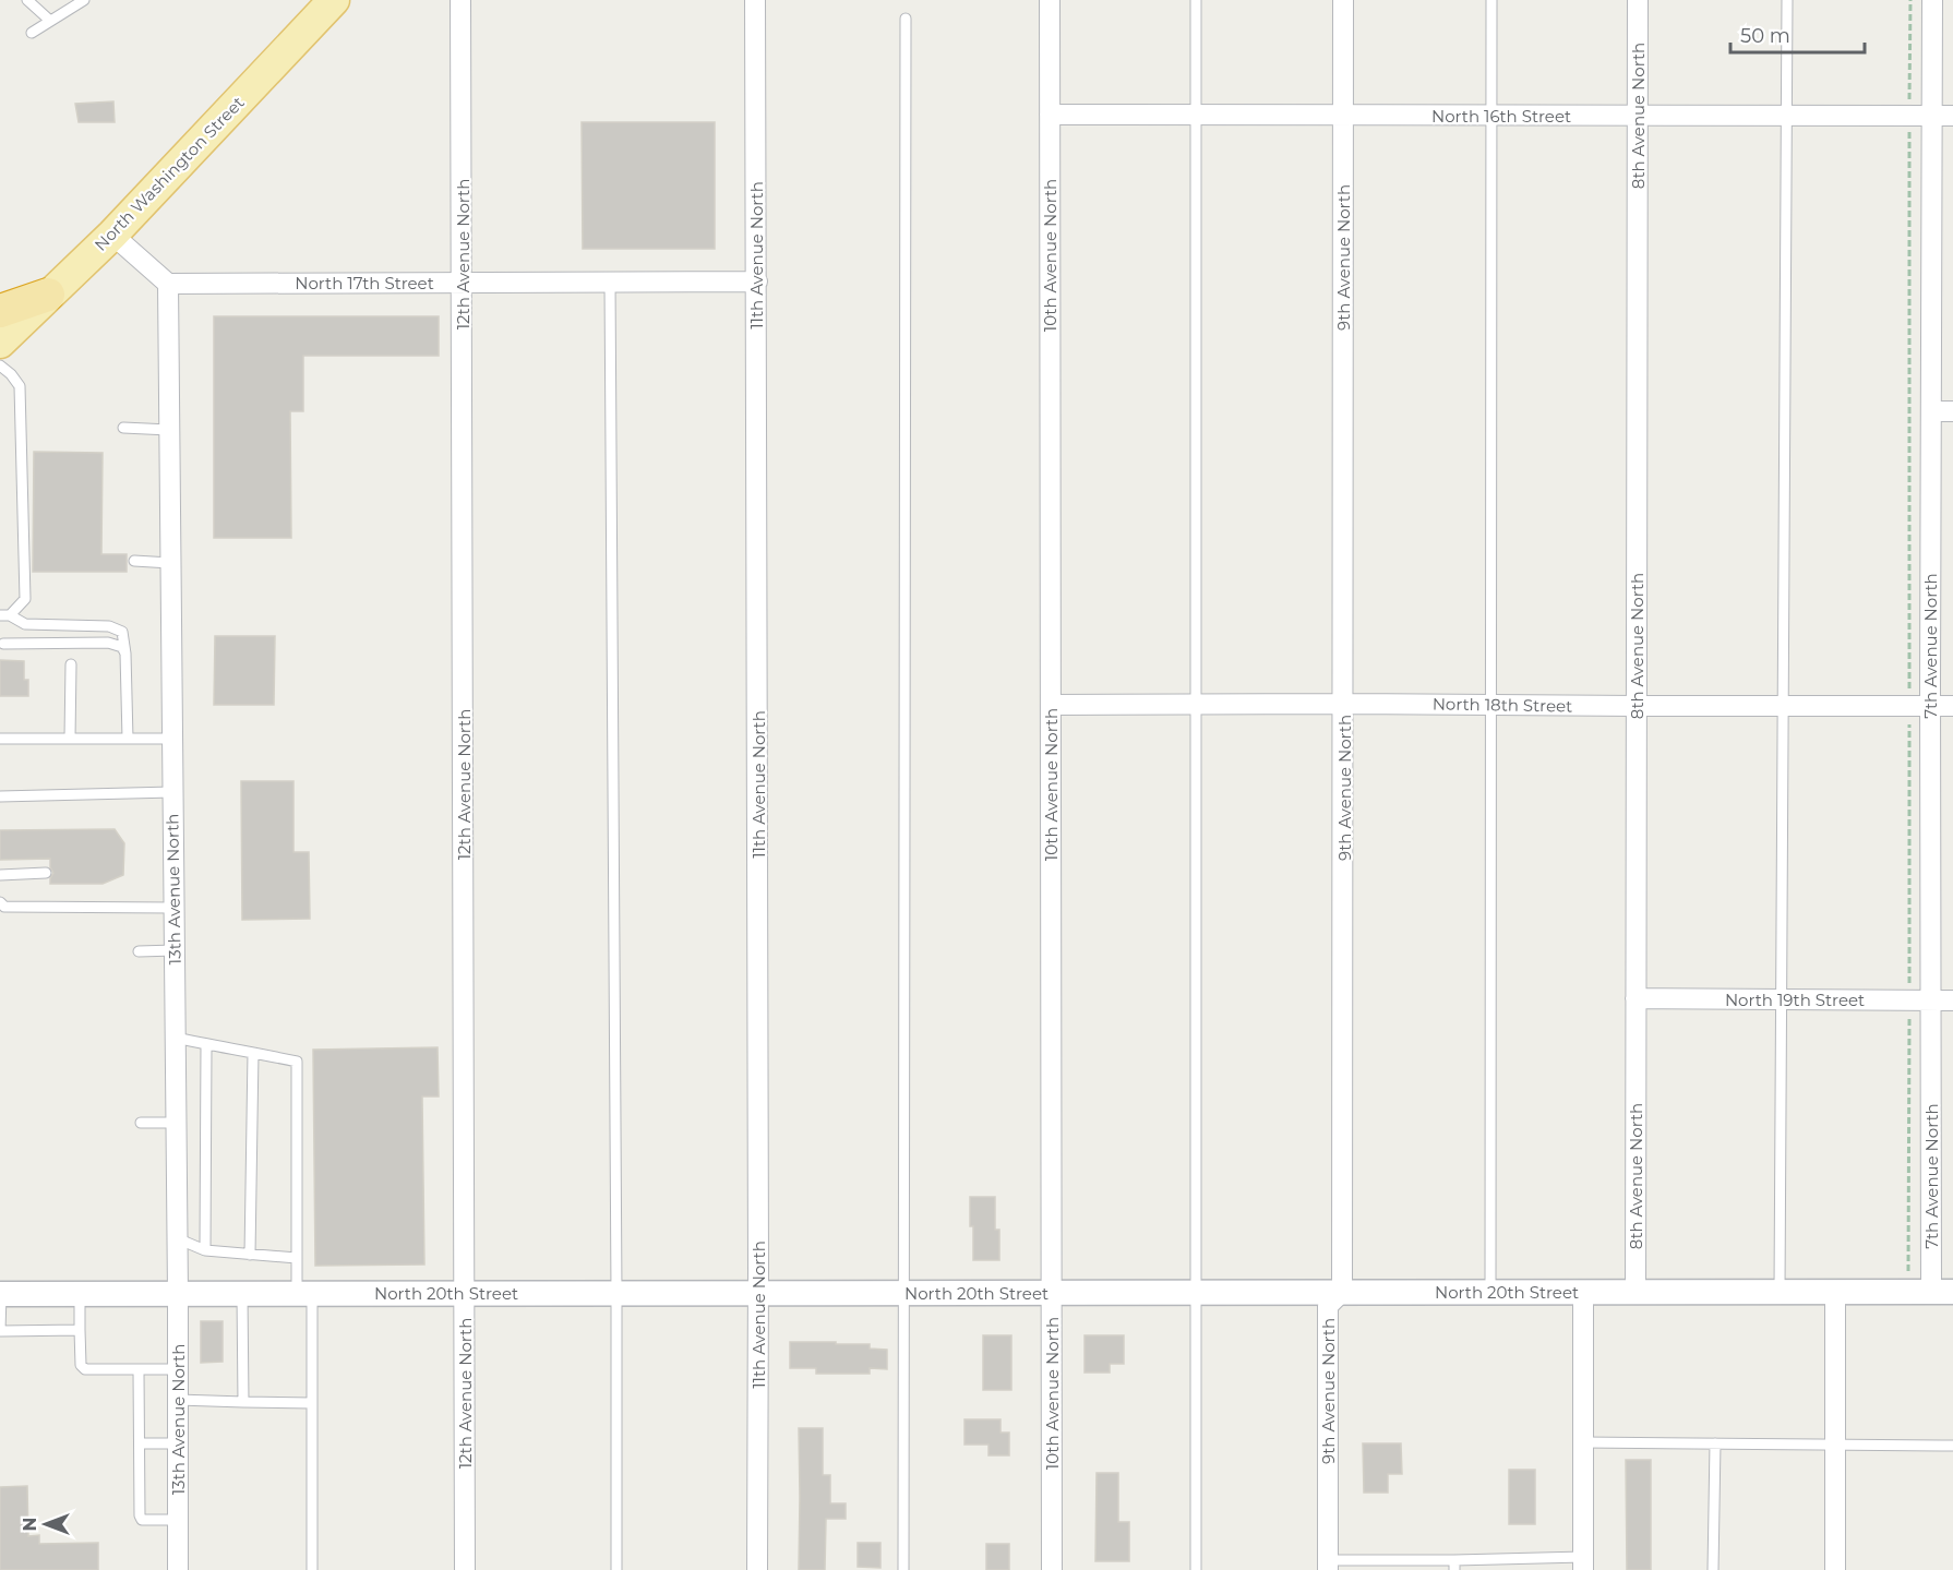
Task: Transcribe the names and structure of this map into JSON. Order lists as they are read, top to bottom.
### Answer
{
  "streets": {
    "main road": ["North Washington Street"],
    "street": [
      "North 16th Street",
      "8th Avenue North",
      "12th Avenue North",
      "11th Avenue North",
      "10th Avenue North",
      "9th Avenue North",
      "North 17th Street",
      "7th Avenue North",
      "North 18th Street",
      "13th Avenue North",
      "North 19th Street",
      "North 20th Street"
    ]
  },
  "crossings": [
    ["North 16th Street", "8th Avenue North"],
    ["North 16th Street", "10th Avenue North"],
    ["North 16th Street", "9th Avenue North"],
    ["North 16th Street", "7th Avenue North"],
    ["8th Avenue North", "North 18th Street"],
    ["8th Avenue North", "North 19th Street"],
    ["8th Avenue North", "North 20th Street"],
    ["12th Avenue North", "North 17th Street"],
    ["12th Avenue North", "North 20th Street"],
    ["11th Avenue North", "North 17th Street"],
    ["11th Avenue North", "North 20th Street"],
    ["10th Avenue North", "North 18th Street"],
    ["10th Avenue North", "North 20th Street"],
    ["9th Avenue North", "North 18th Street"],
    ["9th Avenue North", "North 20th Street"],
    ["North 17th Street", "13th Avenue North"],
    ["7th Avenue North", "North 18th Street"],
    ["7th Avenue North", "North 19th Street"],
    ["7th Avenue North", "North 20th Street"],
    ["13th Avenue North", "North 20th Street"]
  ],
  "scale_bar": "50 m",
  "north": "left"
}
